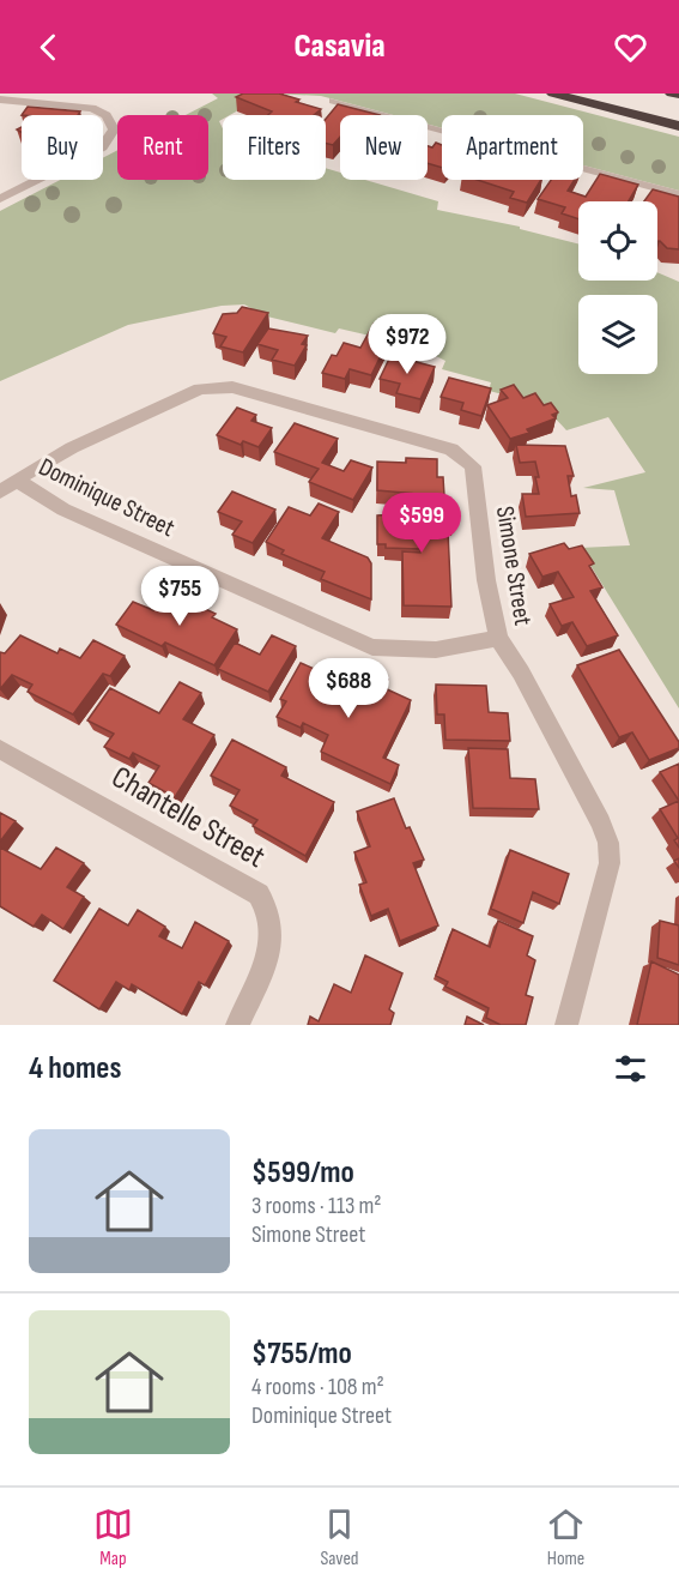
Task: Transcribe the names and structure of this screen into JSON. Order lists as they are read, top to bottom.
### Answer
{
  "streets": {
    "street": ["Dominique Street", "Simone Street", "Chantelle Street"]
  },
  "crossings": [
    ["Dominique Street", "Simone Street"]
  ],
  "page": {
    "header": "Casavia",
    "chip": [
      "Buy",
      "Rent",
      "Filters",
      "New",
      "Apartment"
    ],
    "price": [
      "$972",
      "$599",
      "$755",
      "$688"
    ],
    "heading": "4 homes",
    "list": [
      {
        "name": "$599/mo",
        "note": "3 rooms · 113 m² · Simone Street"
      },
      {
        "name": "$755/mo",
        "note": "4 rooms · 108 m² · Dominique Street"
      }
    ],
    "tabs": ["Map", "Saved", "Home"]
  }
}
